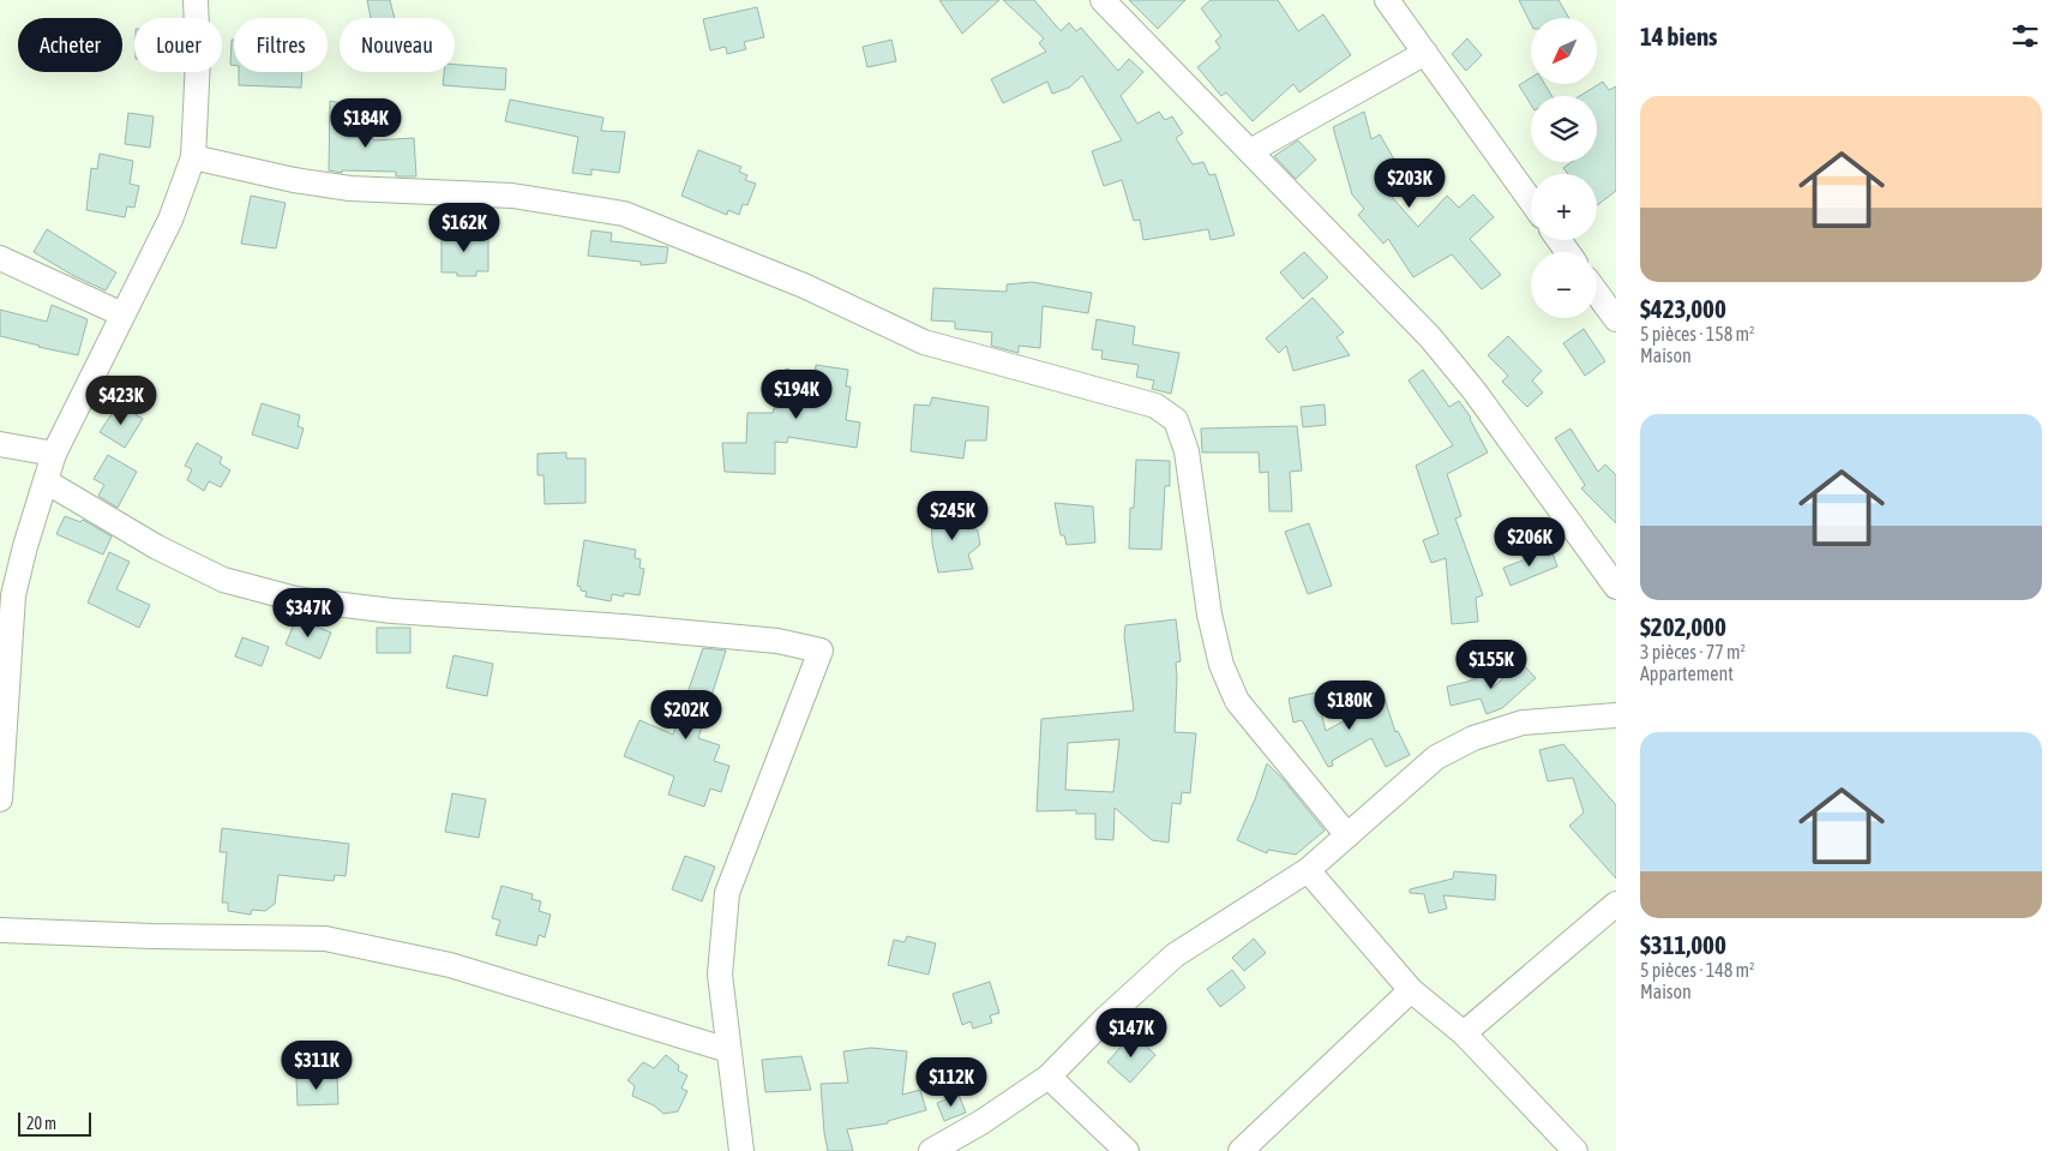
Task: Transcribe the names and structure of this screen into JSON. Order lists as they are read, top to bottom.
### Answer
{
  "scale_bar": "20 m",
  "north": "bottom left",
  "page": {
    "heading": "14 biens",
    "map_buttons": ["+", "−"],
    "chip": [
      "Acheter",
      "Louer",
      "Filtres",
      "Nouveau"
    ],
    "list": [
      {
        "name": "$423,000",
        "note": "5 pièces · 158 m² · Maison"
      },
      {
        "name": "$202,000",
        "note": "3 pièces · 77 m² · Appartement"
      },
      {
        "name": "$311,000",
        "note": "5 pièces · 148 m² · Maison"
      }
    ],
    "price": [
      "$184K",
      "$203K",
      "$162K",
      "$194K",
      "$423K",
      "$245K",
      "$206K",
      "$347K",
      "$155K",
      "$180K",
      "$202K",
      "$147K",
      "$311K",
      "$112K"
    ],
    "scale": "20 m"
  }
}
